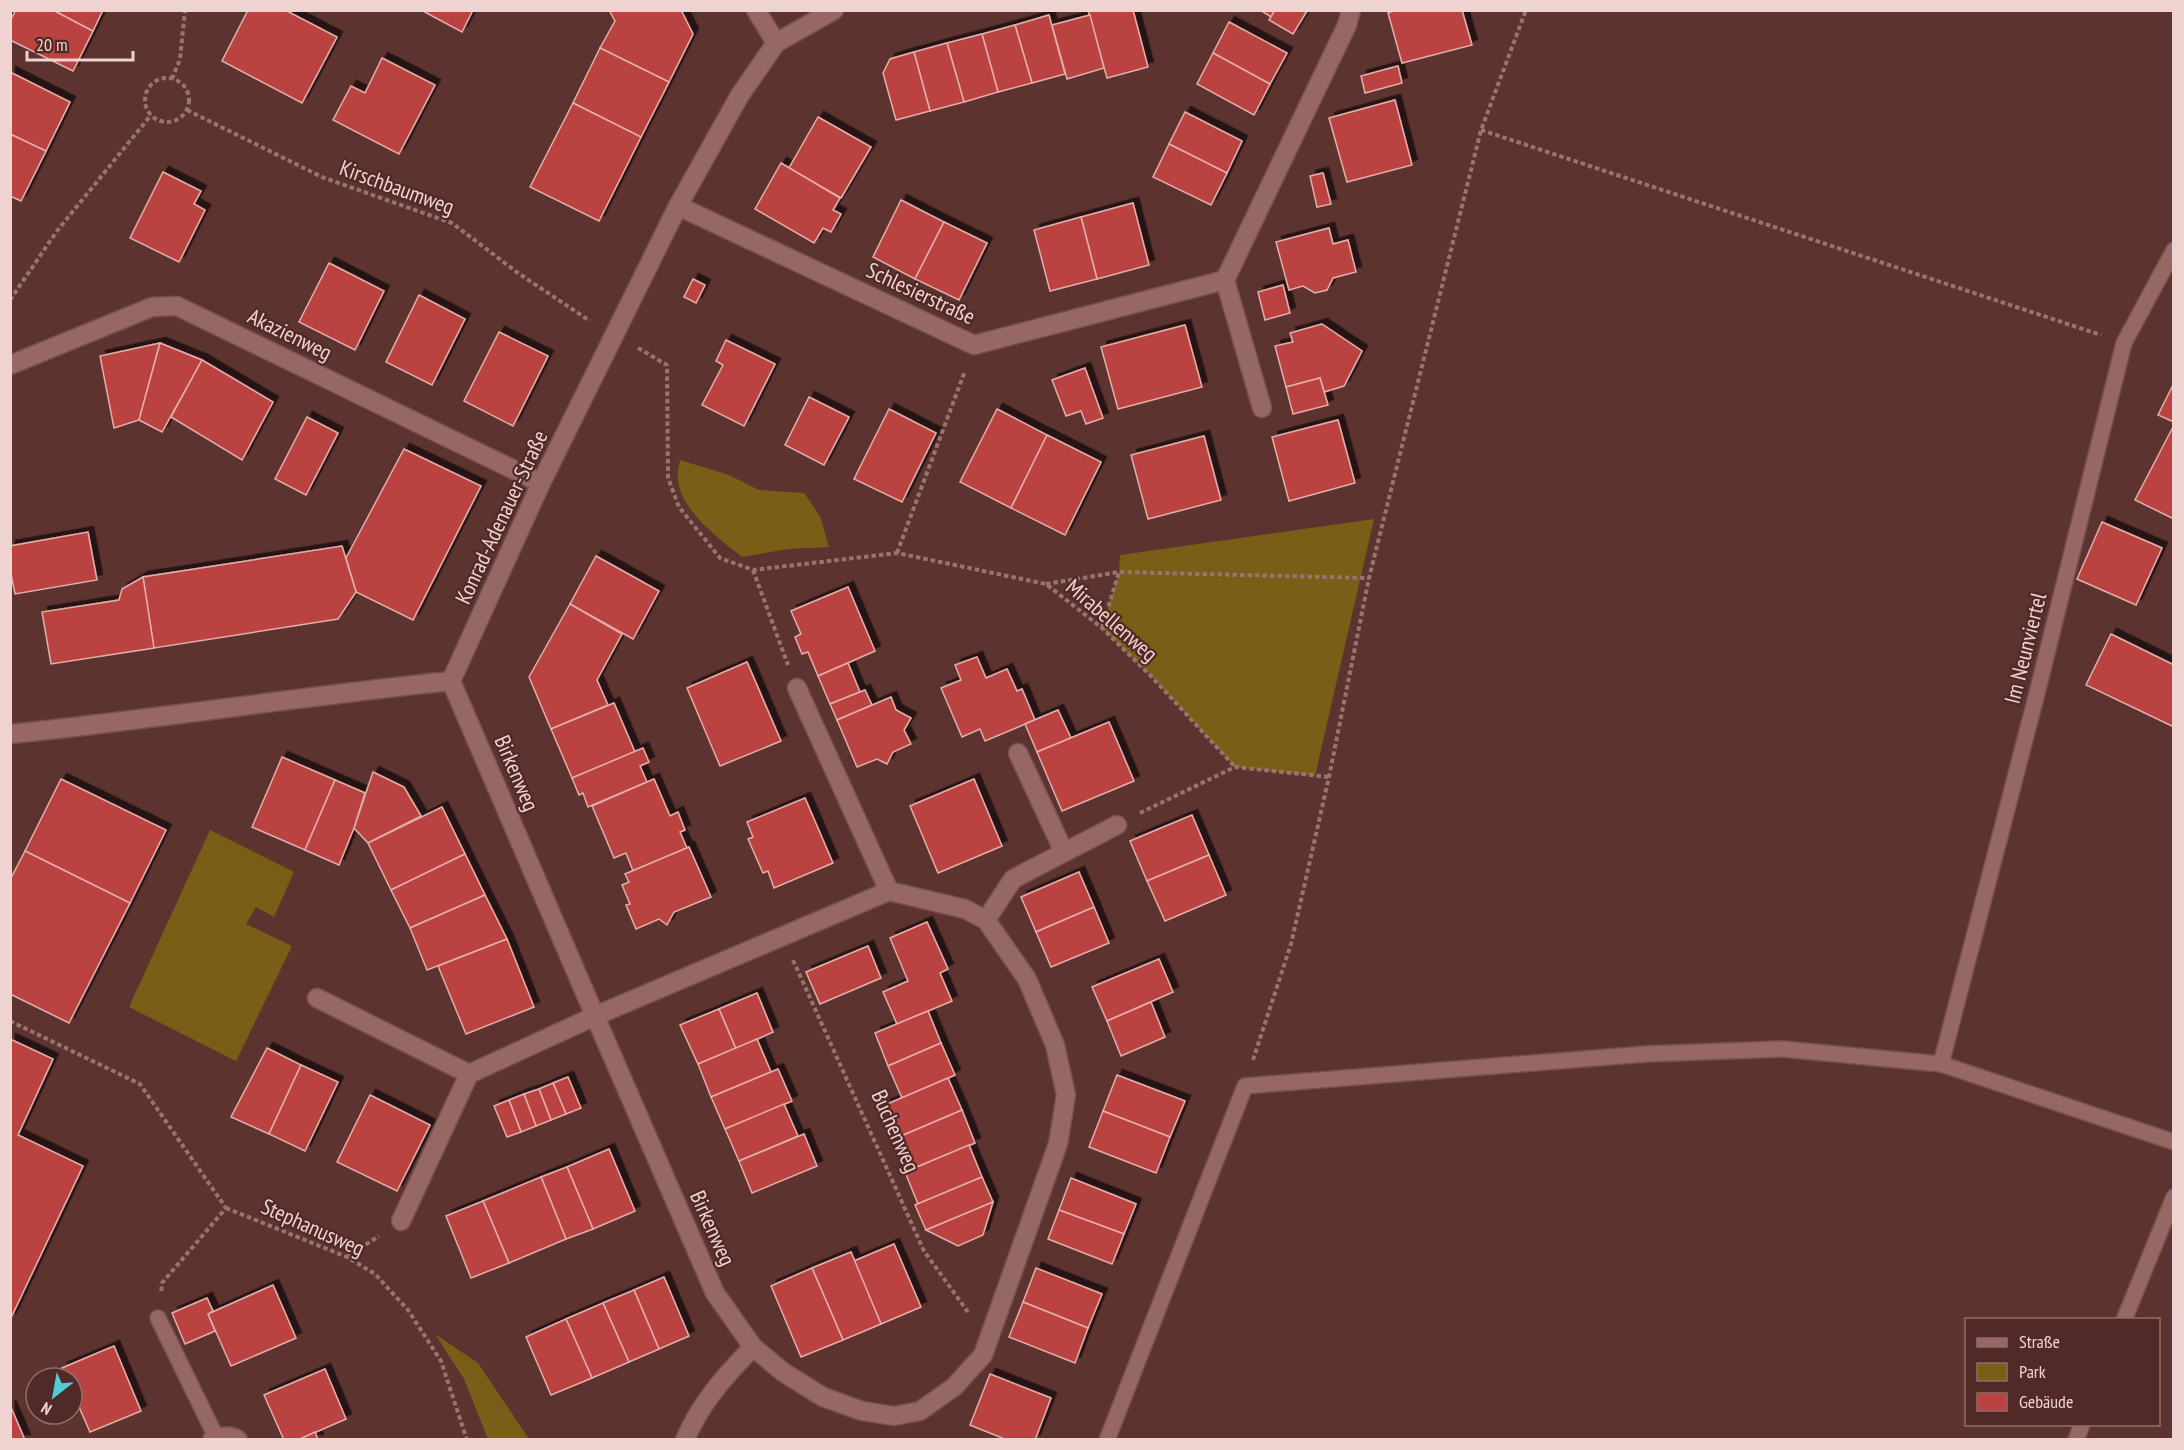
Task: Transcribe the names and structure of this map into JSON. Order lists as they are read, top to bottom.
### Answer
{
  "streets": {
    "street": [
      "Schlesierstraße",
      "Akazienweg",
      "Konrad-Adenauer-Straße",
      "Birkenweg"
    ],
    "lane": ["Im Neunviertel"],
    "path": [
      "Kirschbaumweg",
      "Mirabellenweg",
      "Buchenweg",
      "Stephanusweg"
    ]
  },
  "crossings": [
    ["Kirschbaumweg", "Konrad-Adenauer-Straße"],
    ["Kirschbaumweg", "Mirabellenweg"],
    ["Schlesierstraße", "Konrad-Adenauer-Straße"],
    ["Akazienweg", "Konrad-Adenauer-Straße"],
    ["Konrad-Adenauer-Straße", "Mirabellenweg"],
    ["Konrad-Adenauer-Straße", "Birkenweg"]
  ],
  "legend": ["Straße", "Park", "Gebäude"],
  "scale_bar": "20 m",
  "north": "bottom left"
}
